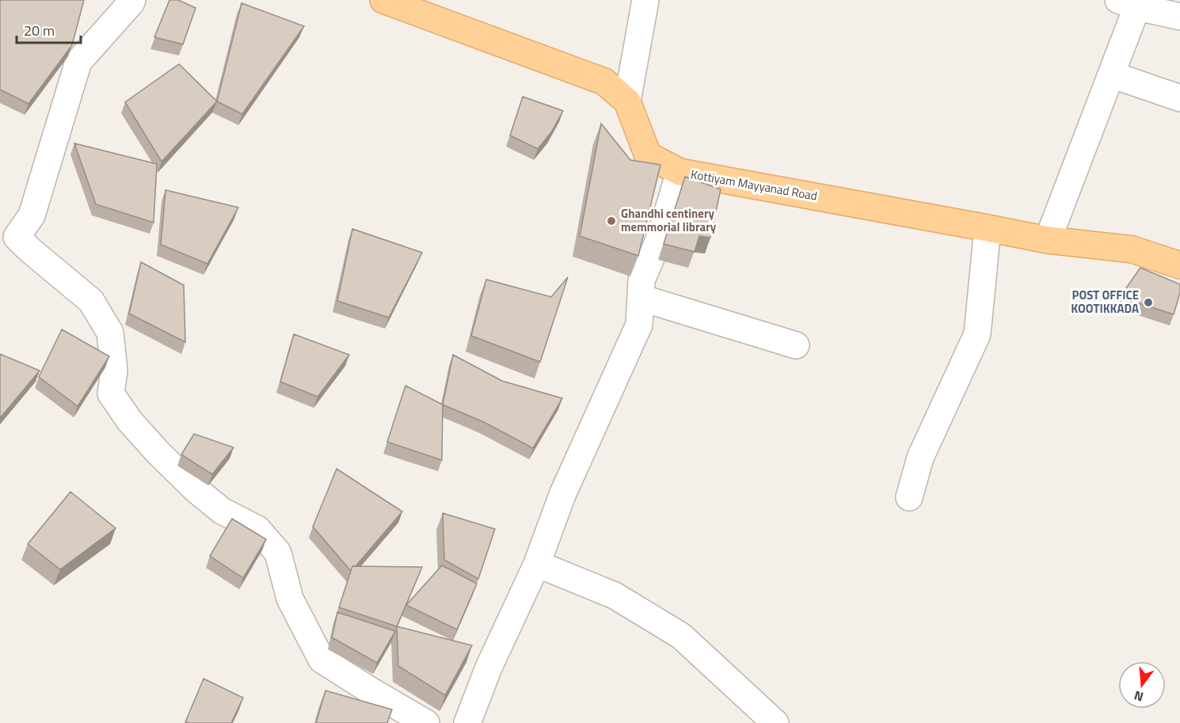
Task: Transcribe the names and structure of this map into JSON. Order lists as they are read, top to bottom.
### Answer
{
  "streets": {
    "main road": ["Kottiyam Mayyanad Road"]
  },
  "places": ["Ghandhi centinery memmorial library", "POST OFFICE KOOTIKKADA"],
  "scale_bar": "20 m",
  "north": "bottom"
}
